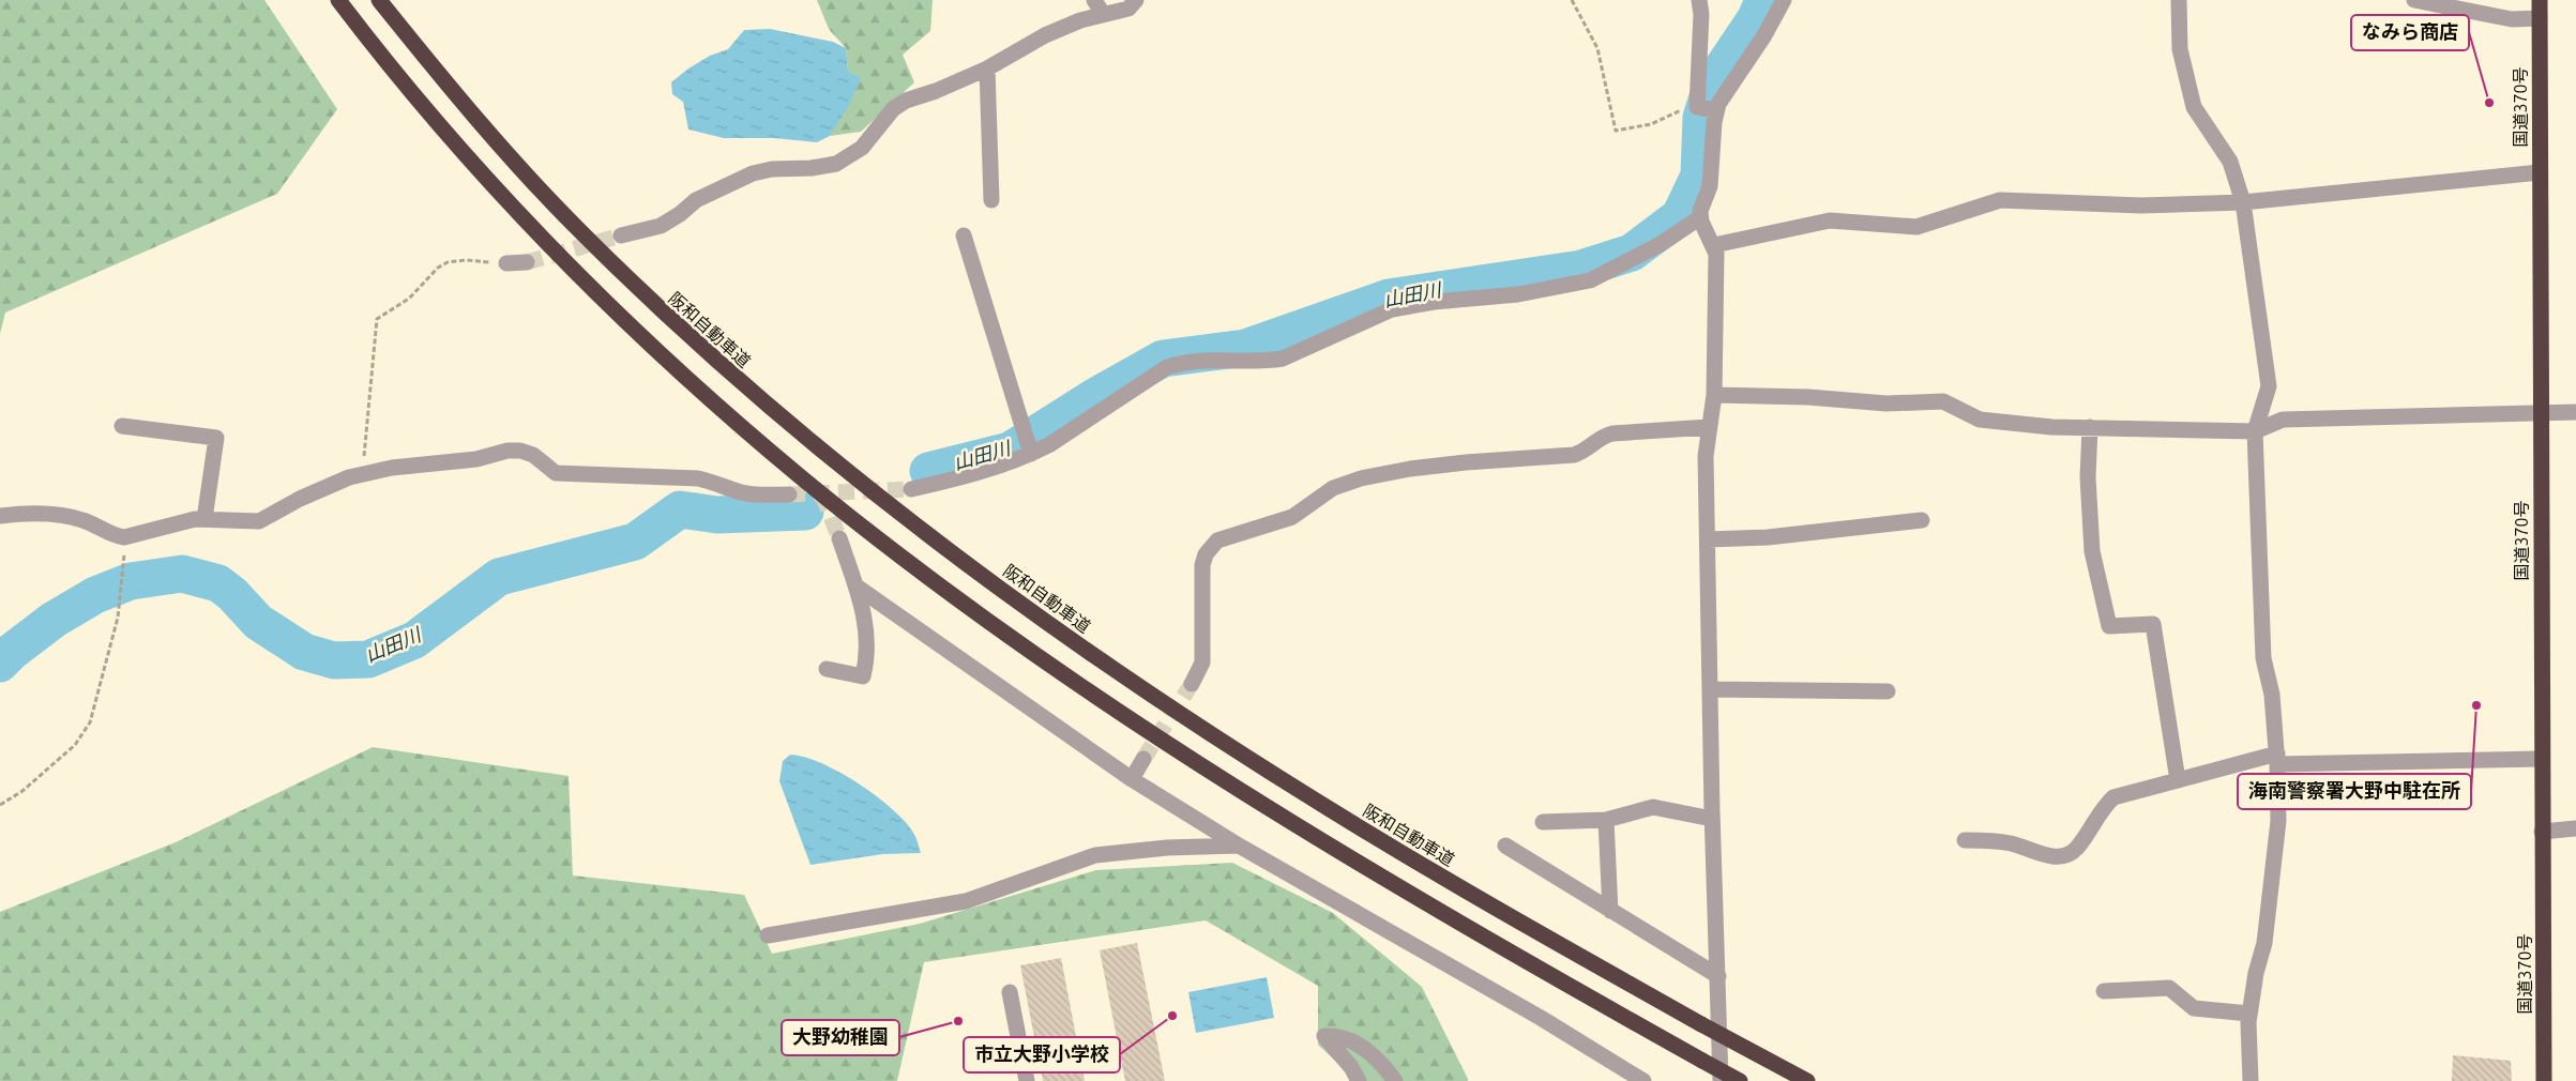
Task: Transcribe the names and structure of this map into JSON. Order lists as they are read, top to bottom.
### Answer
{
  "streets": {
    "highway": ["国道370号", "阪和自動車道"]
  },
  "water": ["山田川"],
  "places": [
    "なみら商店",
    "海南警察署大野中駐在所",
    "市立大野小学校",
    "大野幼稚園"
  ]
}
